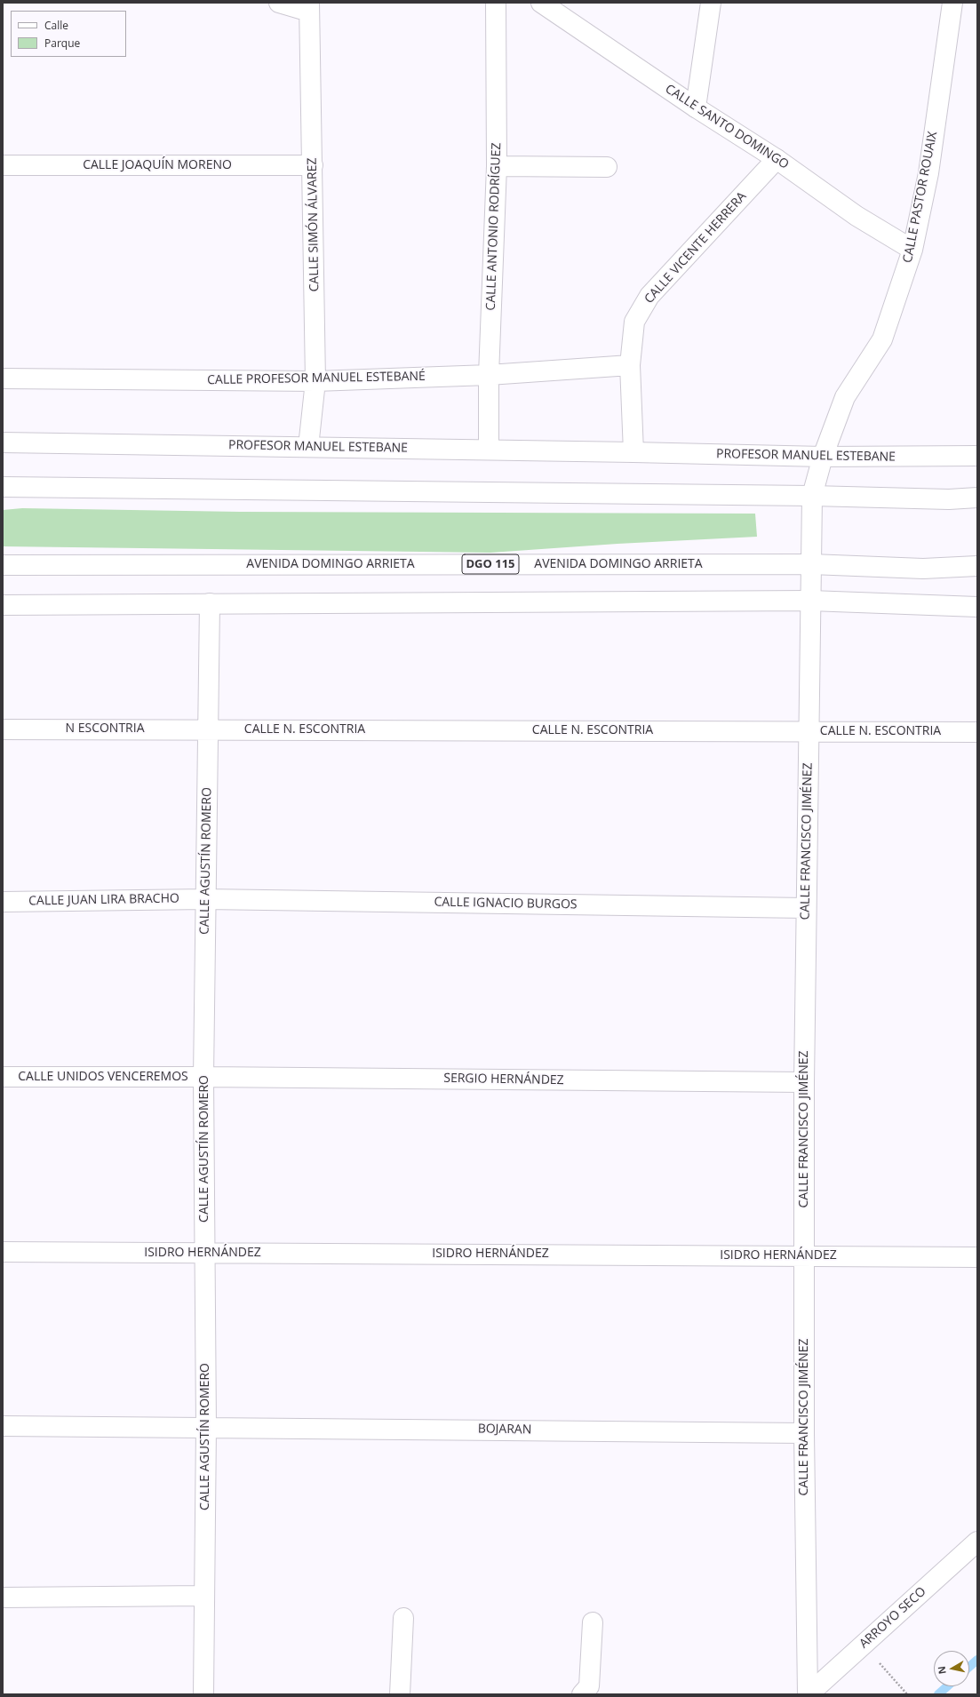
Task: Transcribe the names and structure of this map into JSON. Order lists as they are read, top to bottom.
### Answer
{
  "streets": {
    "street": [
      "CALLE SANTO DOMINGO",
      "CALLE JOAQUÍN MORENO",
      "CALLE PASTOR ROUAIX",
      "CALLE SIMÓN ÁLVAREZ",
      "CALLE ANTONIO RODRÍGUEZ",
      "CALLE VICENTE HERRERA",
      "CALLE PROFESOR MANUEL ESTEBANÉ",
      "PROFESOR MANUEL ESTEBANE",
      "AVENIDA DOMINGO ARRIETA",
      "DGO 115",
      "N ESCONTRIA",
      "CALLE N. ESCONTRIA",
      "CALLE FRANCISCO JIMÉNEZ",
      "CALLE AGUSTÍN ROMERO",
      "CALLE JUAN LIRA BRACHO",
      "CALLE IGNACIO BURGOS",
      "CALLE UNIDOS VENCEREMOS",
      "SERGIO HERNÁNDEZ",
      "ISIDRO HERNÁNDEZ",
      "BOJARAN",
      "ARROYO SECO"
    ]
  },
  "crossings": [
    ["CALLE SANTO DOMINGO", "CALLE PASTOR ROUAIX"],
    ["CALLE SANTO DOMINGO", "CALLE VICENTE HERRERA"],
    ["CALLE JOAQUÍN MORENO", "CALLE SIMÓN ÁLVAREZ"],
    ["CALLE PASTOR ROUAIX", "PROFESOR MANUEL ESTEBANE"],
    ["CALLE PASTOR ROUAIX", "AVENIDA DOMINGO ARRIETA"],
    ["CALLE PASTOR ROUAIX", "CALLE FRANCISCO JIMÉNEZ"],
    ["CALLE SIMÓN ÁLVAREZ", "CALLE PROFESOR MANUEL ESTEBANÉ"],
    ["CALLE SIMÓN ÁLVAREZ", "PROFESOR MANUEL ESTEBANE"],
    ["CALLE ANTONIO RODRÍGUEZ", "CALLE PROFESOR MANUEL ESTEBANÉ"],
    ["CALLE ANTONIO RODRÍGUEZ", "PROFESOR MANUEL ESTEBANE"],
    ["CALLE VICENTE HERRERA", "CALLE PROFESOR MANUEL ESTEBANÉ"],
    ["AVENIDA DOMINGO ARRIETA", "CALLE FRANCISCO JIMÉNEZ"],
    ["N ESCONTRIA", "CALLE N. ESCONTRIA"],
    ["N ESCONTRIA", "CALLE AGUSTÍN ROMERO"],
    ["CALLE N. ESCONTRIA", "CALLE FRANCISCO JIMÉNEZ"],
    ["CALLE N. ESCONTRIA", "CALLE AGUSTÍN ROMERO"],
    ["CALLE FRANCISCO JIMÉNEZ", "CALLE IGNACIO BURGOS"],
    ["CALLE FRANCISCO JIMÉNEZ", "SERGIO HERNÁNDEZ"],
    ["CALLE FRANCISCO JIMÉNEZ", "ISIDRO HERNÁNDEZ"],
    ["CALLE FRANCISCO JIMÉNEZ", "BOJARAN"],
    ["CALLE FRANCISCO JIMÉNEZ", "ARROYO SECO"],
    ["CALLE AGUSTÍN ROMERO", "CALLE JUAN LIRA BRACHO"],
    ["CALLE AGUSTÍN ROMERO", "CALLE IGNACIO BURGOS"],
    ["CALLE AGUSTÍN ROMERO", "CALLE UNIDOS VENCEREMOS"],
    ["CALLE AGUSTÍN ROMERO", "SERGIO HERNÁNDEZ"],
    ["CALLE AGUSTÍN ROMERO", "ISIDRO HERNÁNDEZ"],
    ["CALLE AGUSTÍN ROMERO", "BOJARAN"],
    ["CALLE JUAN LIRA BRACHO", "CALLE IGNACIO BURGOS"],
    ["CALLE UNIDOS VENCEREMOS", "SERGIO HERNÁNDEZ"]
  ],
  "legend": ["Calle", "Parque"],
  "north": "left"
}
